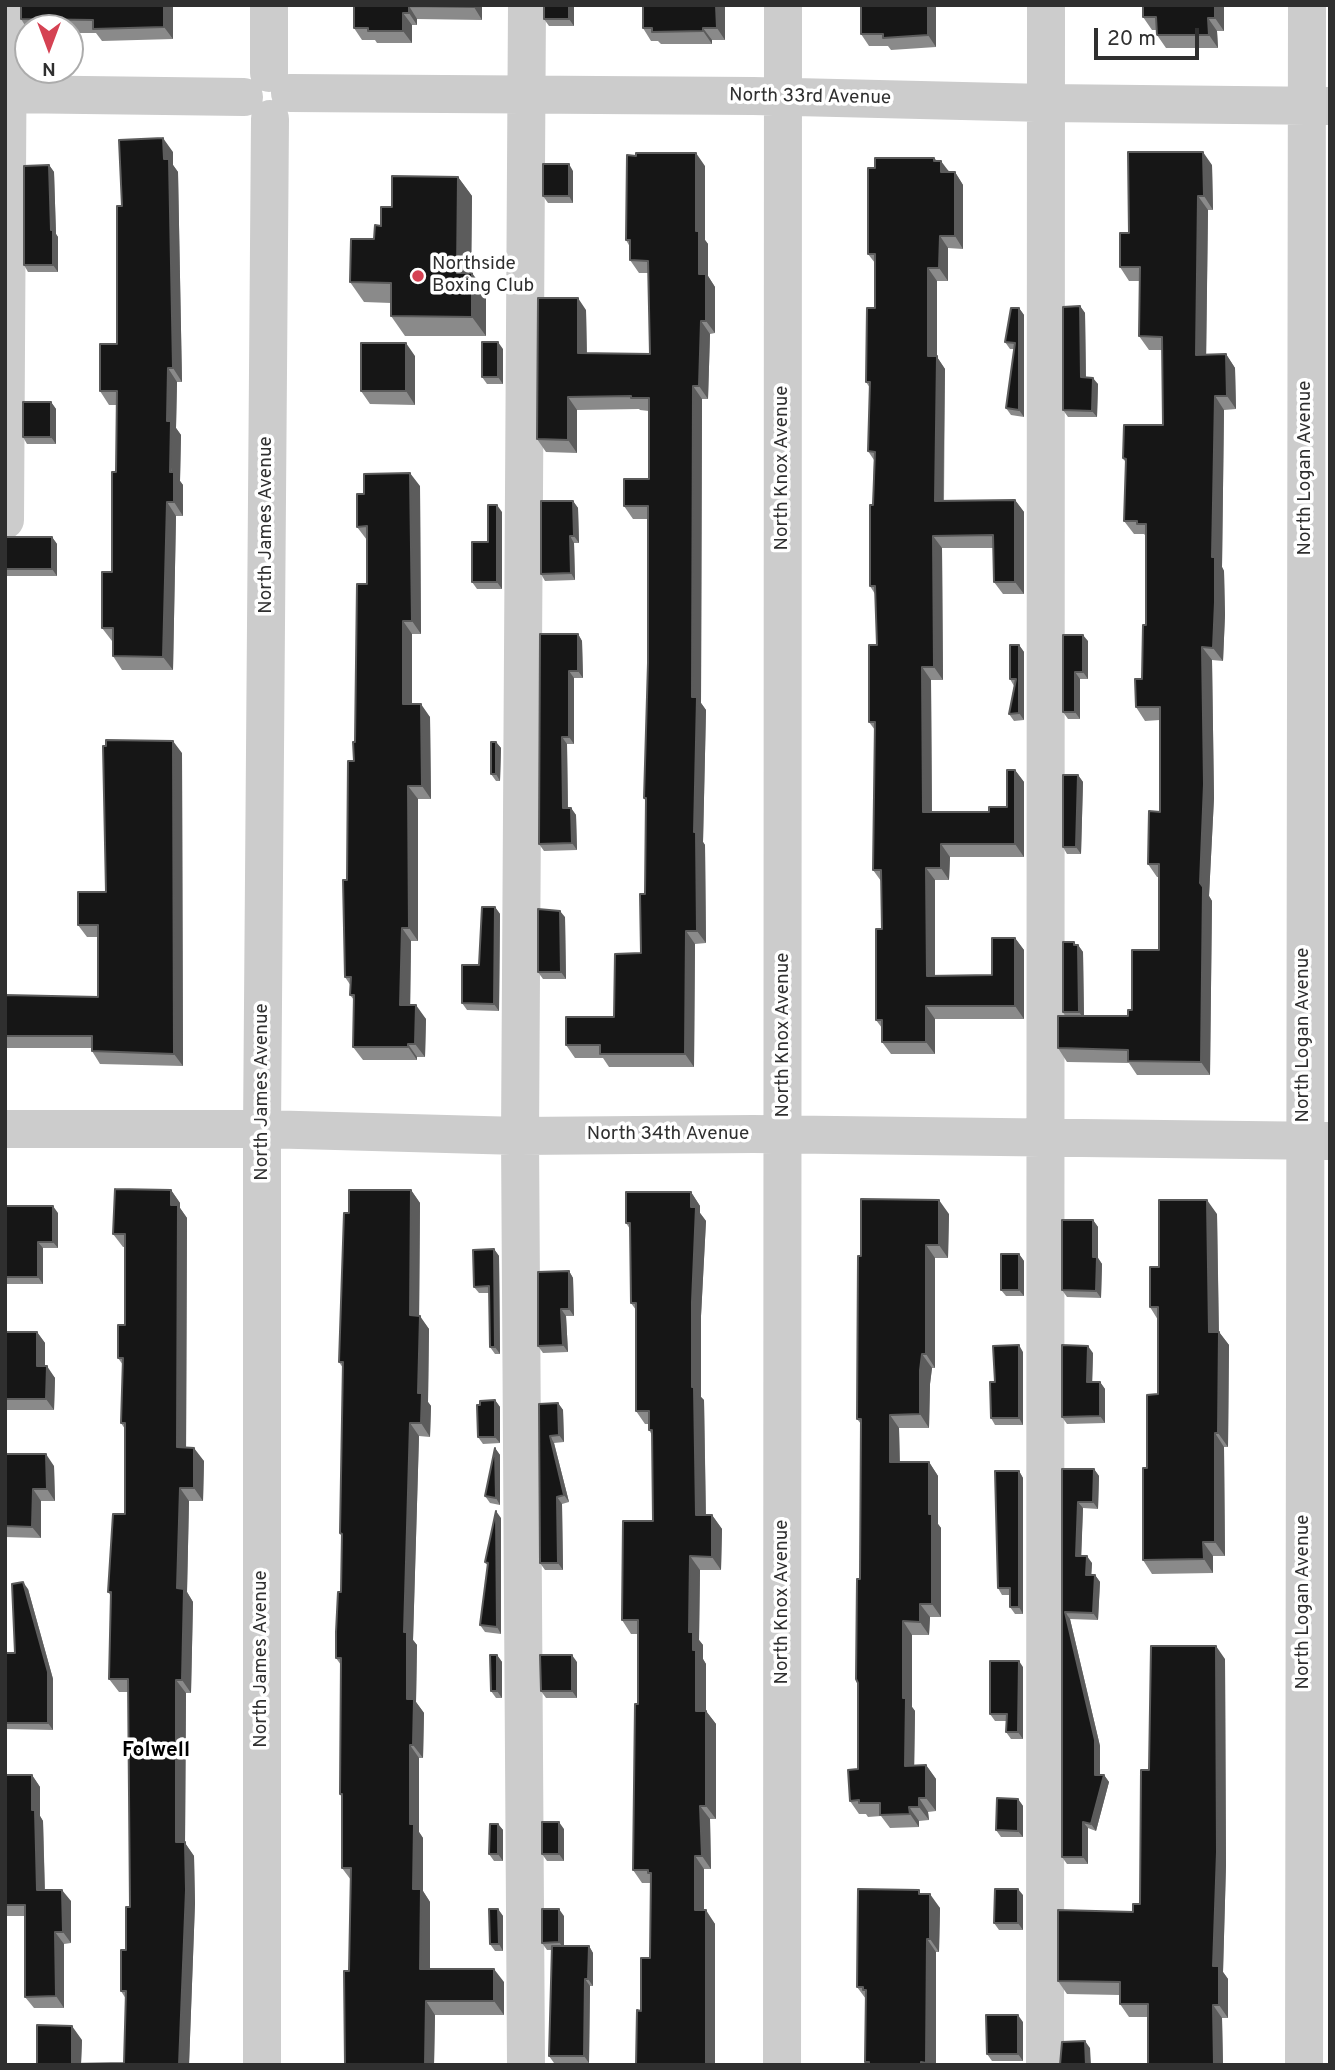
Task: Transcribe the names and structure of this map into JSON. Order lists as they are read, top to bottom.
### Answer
{
  "streets": {
    "street": [
      "North 33rd Avenue",
      "North Knox Avenue",
      "North Logan Avenue",
      "North James Avenue",
      "North 34th Avenue"
    ]
  },
  "crossings": [
    ["North 33rd Avenue", "North Knox Avenue"],
    ["North 33rd Avenue", "North Logan Avenue"],
    ["North 33rd Avenue", "North James Avenue"],
    ["North Knox Avenue", "North 34th Avenue"],
    ["North Logan Avenue", "North 34th Avenue"],
    ["North James Avenue", "North 34th Avenue"]
  ],
  "districts": ["Folwell"],
  "places": ["Northside Boxing Club"],
  "scale_bar": "20 m",
  "north": "bottom"
}
